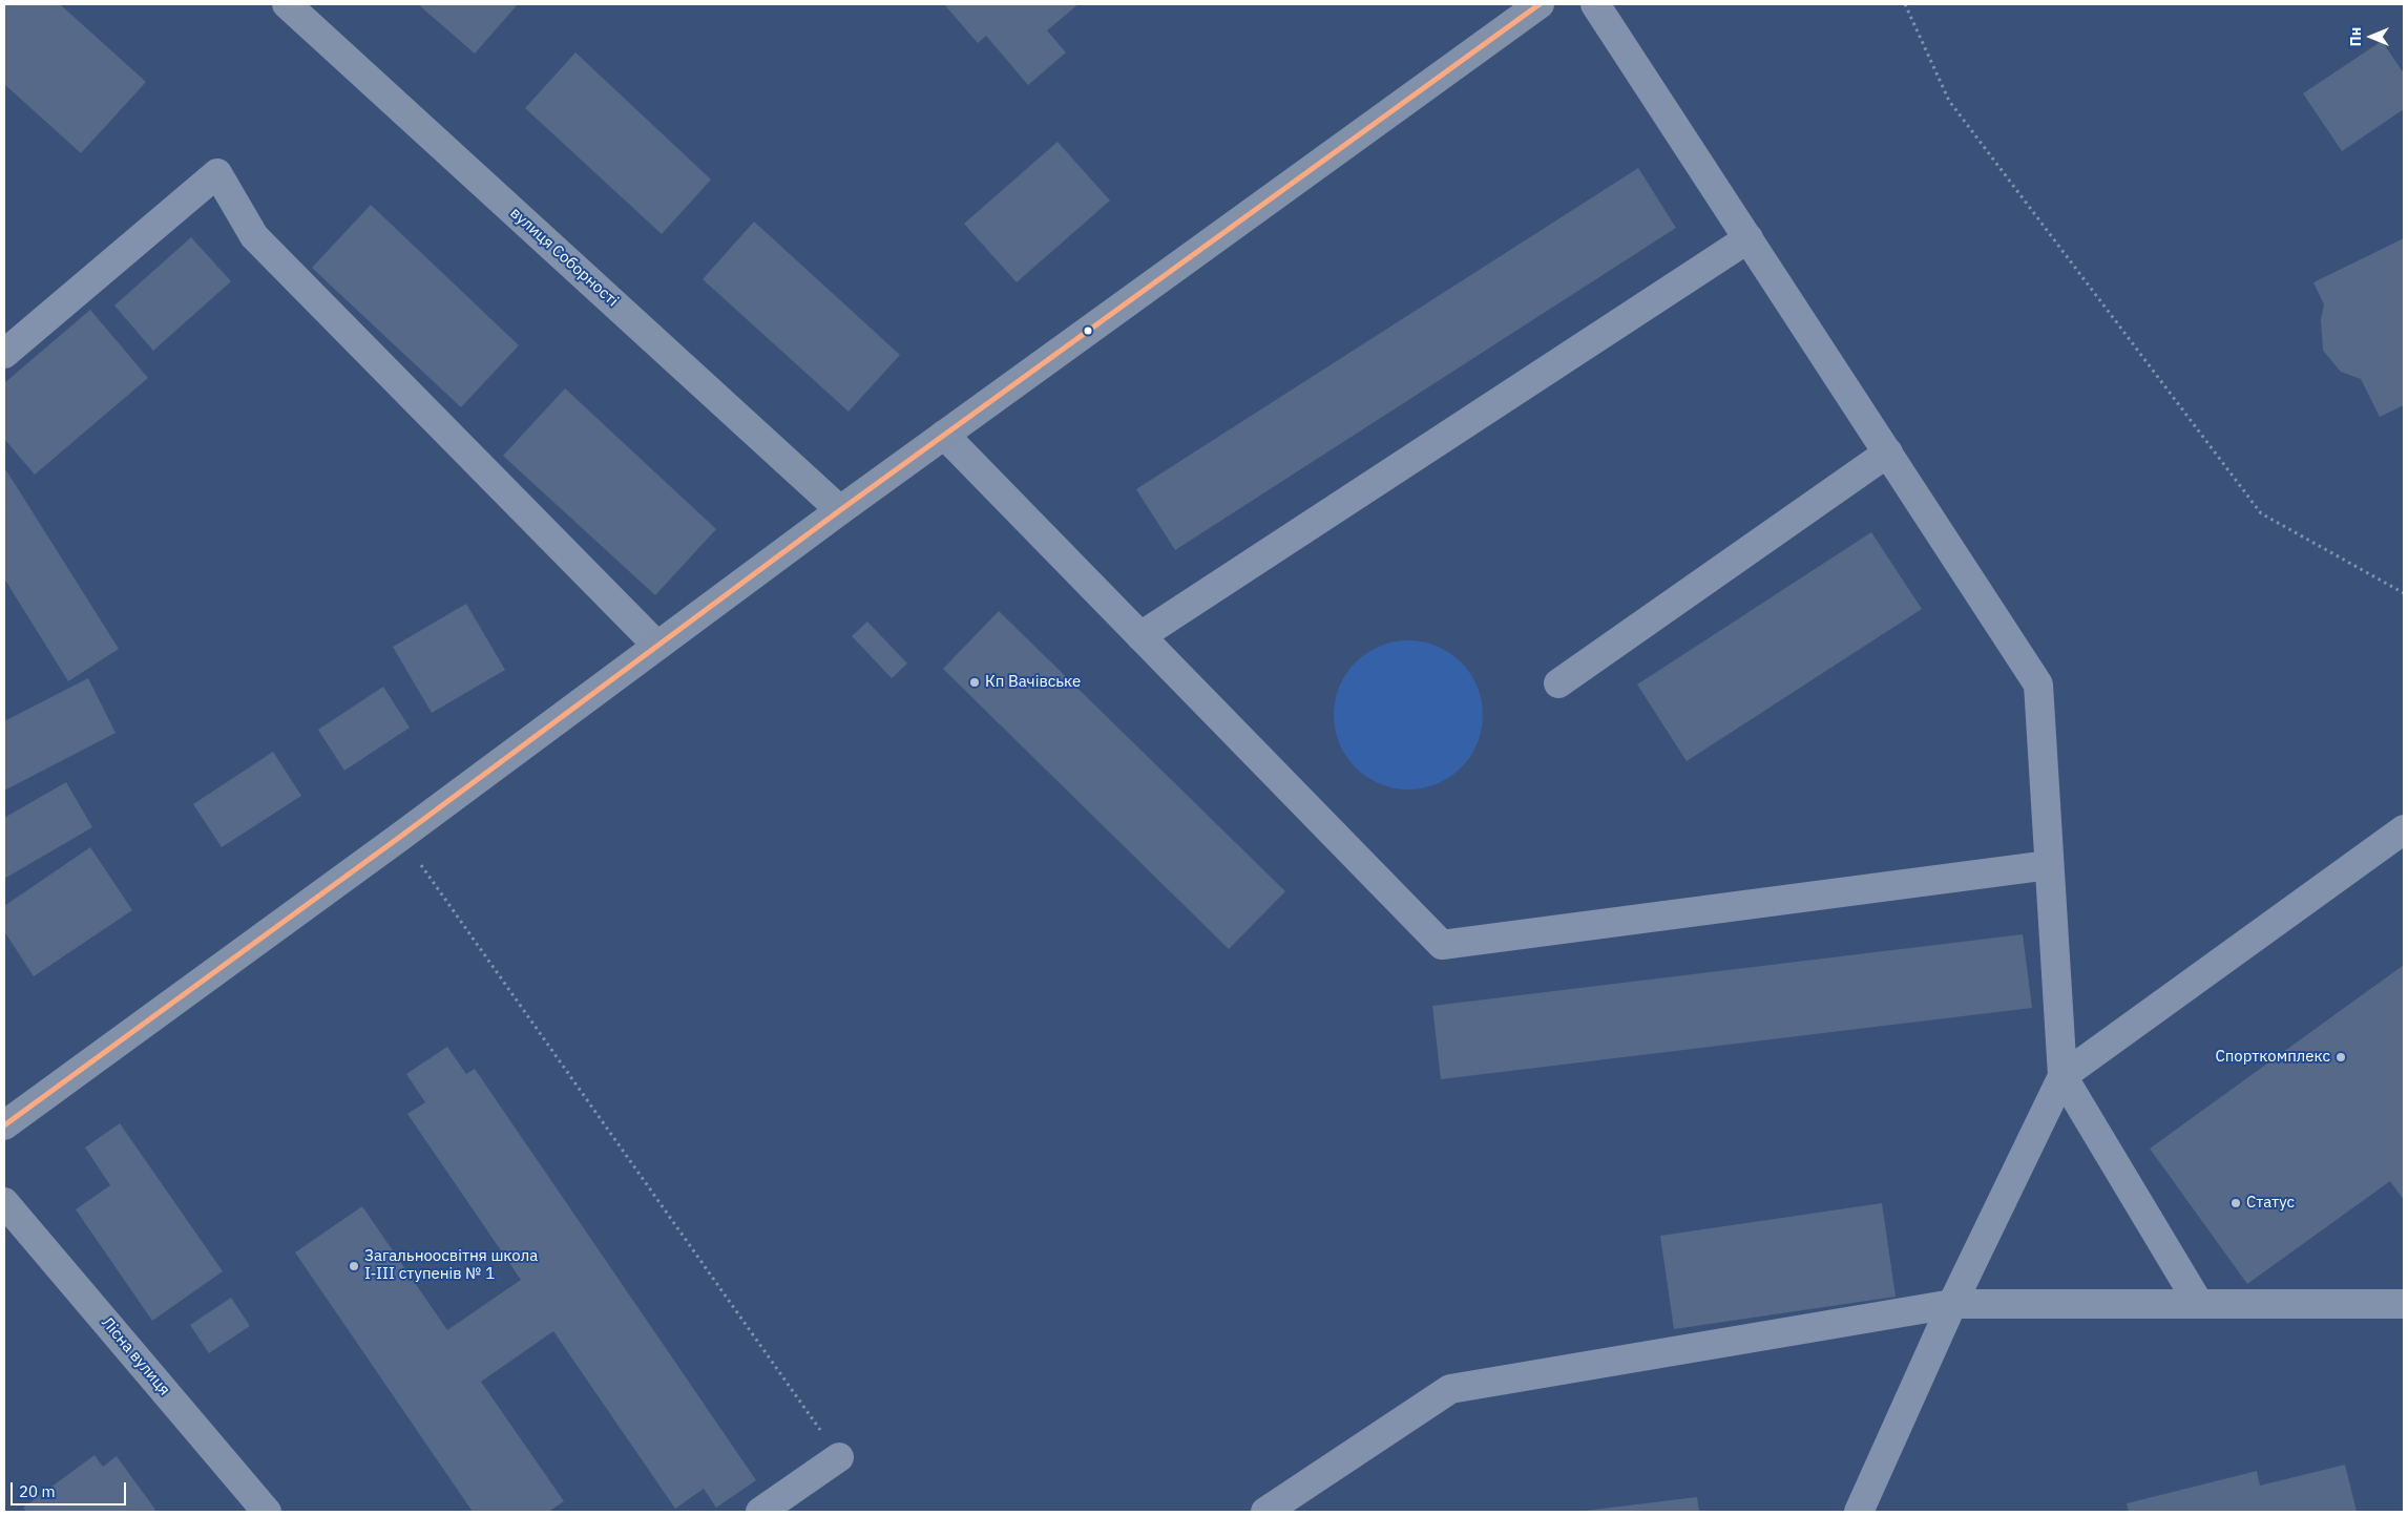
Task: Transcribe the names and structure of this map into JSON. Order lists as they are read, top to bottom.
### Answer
{
  "streets": {
    "main road": ["вулиця Соборності", "Лісна вулиця"]
  },
  "places": [
    "Кп Вачівське",
    "Спорткомплекс",
    "Статус",
    "Загальноосвітня школа І-ІІІ ступенів № 1"
  ],
  "scale_bar": "20 m",
  "north": "left"
}
